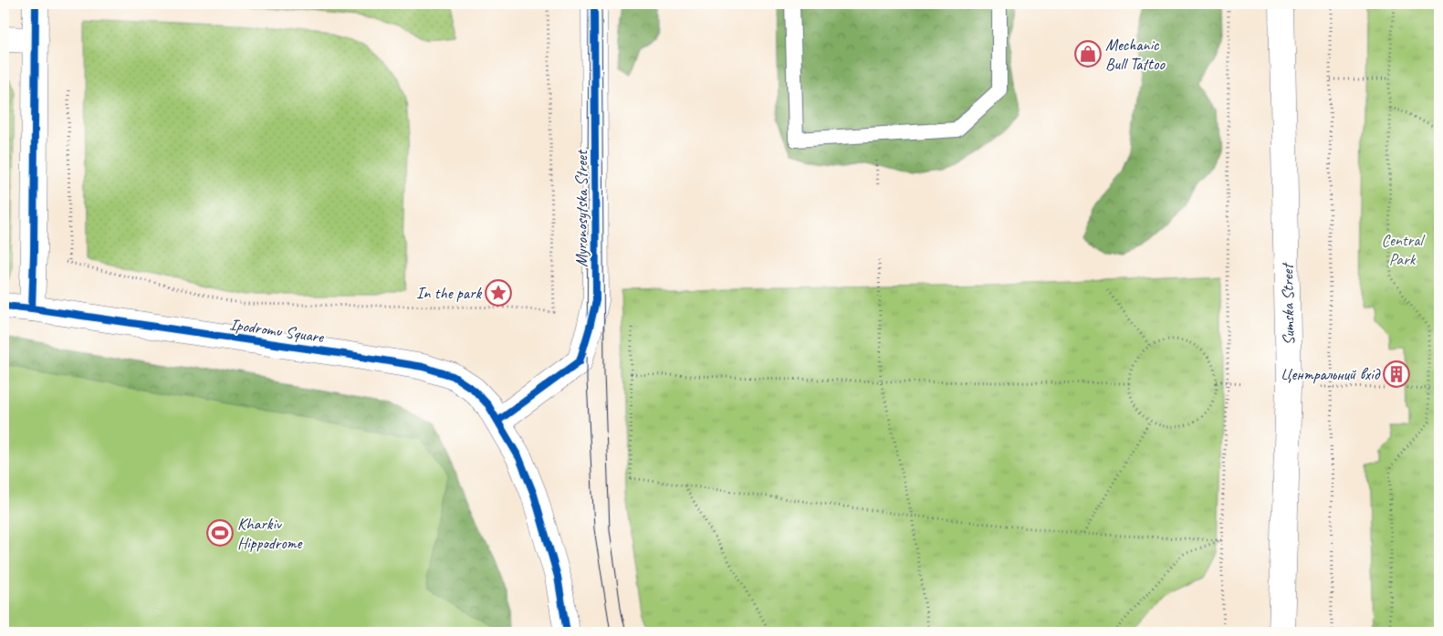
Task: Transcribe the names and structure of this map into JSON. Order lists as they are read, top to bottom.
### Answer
{
  "streets": {
    "street": ["Myronosytska Street", "Sumska Street", "Ipodromu Square"]
  },
  "crossings": [
    ["Myronosytska Street", "Ipodromu Square"]
  ],
  "parks": ["Central Park"],
  "places": {
    "shop": ["Mechanic Bull Tattoo"],
    "place": ["In the park"],
    "building": ["Центральний вхід"],
    "sports": ["Kharkiv Hippodrome"]
  }
}
